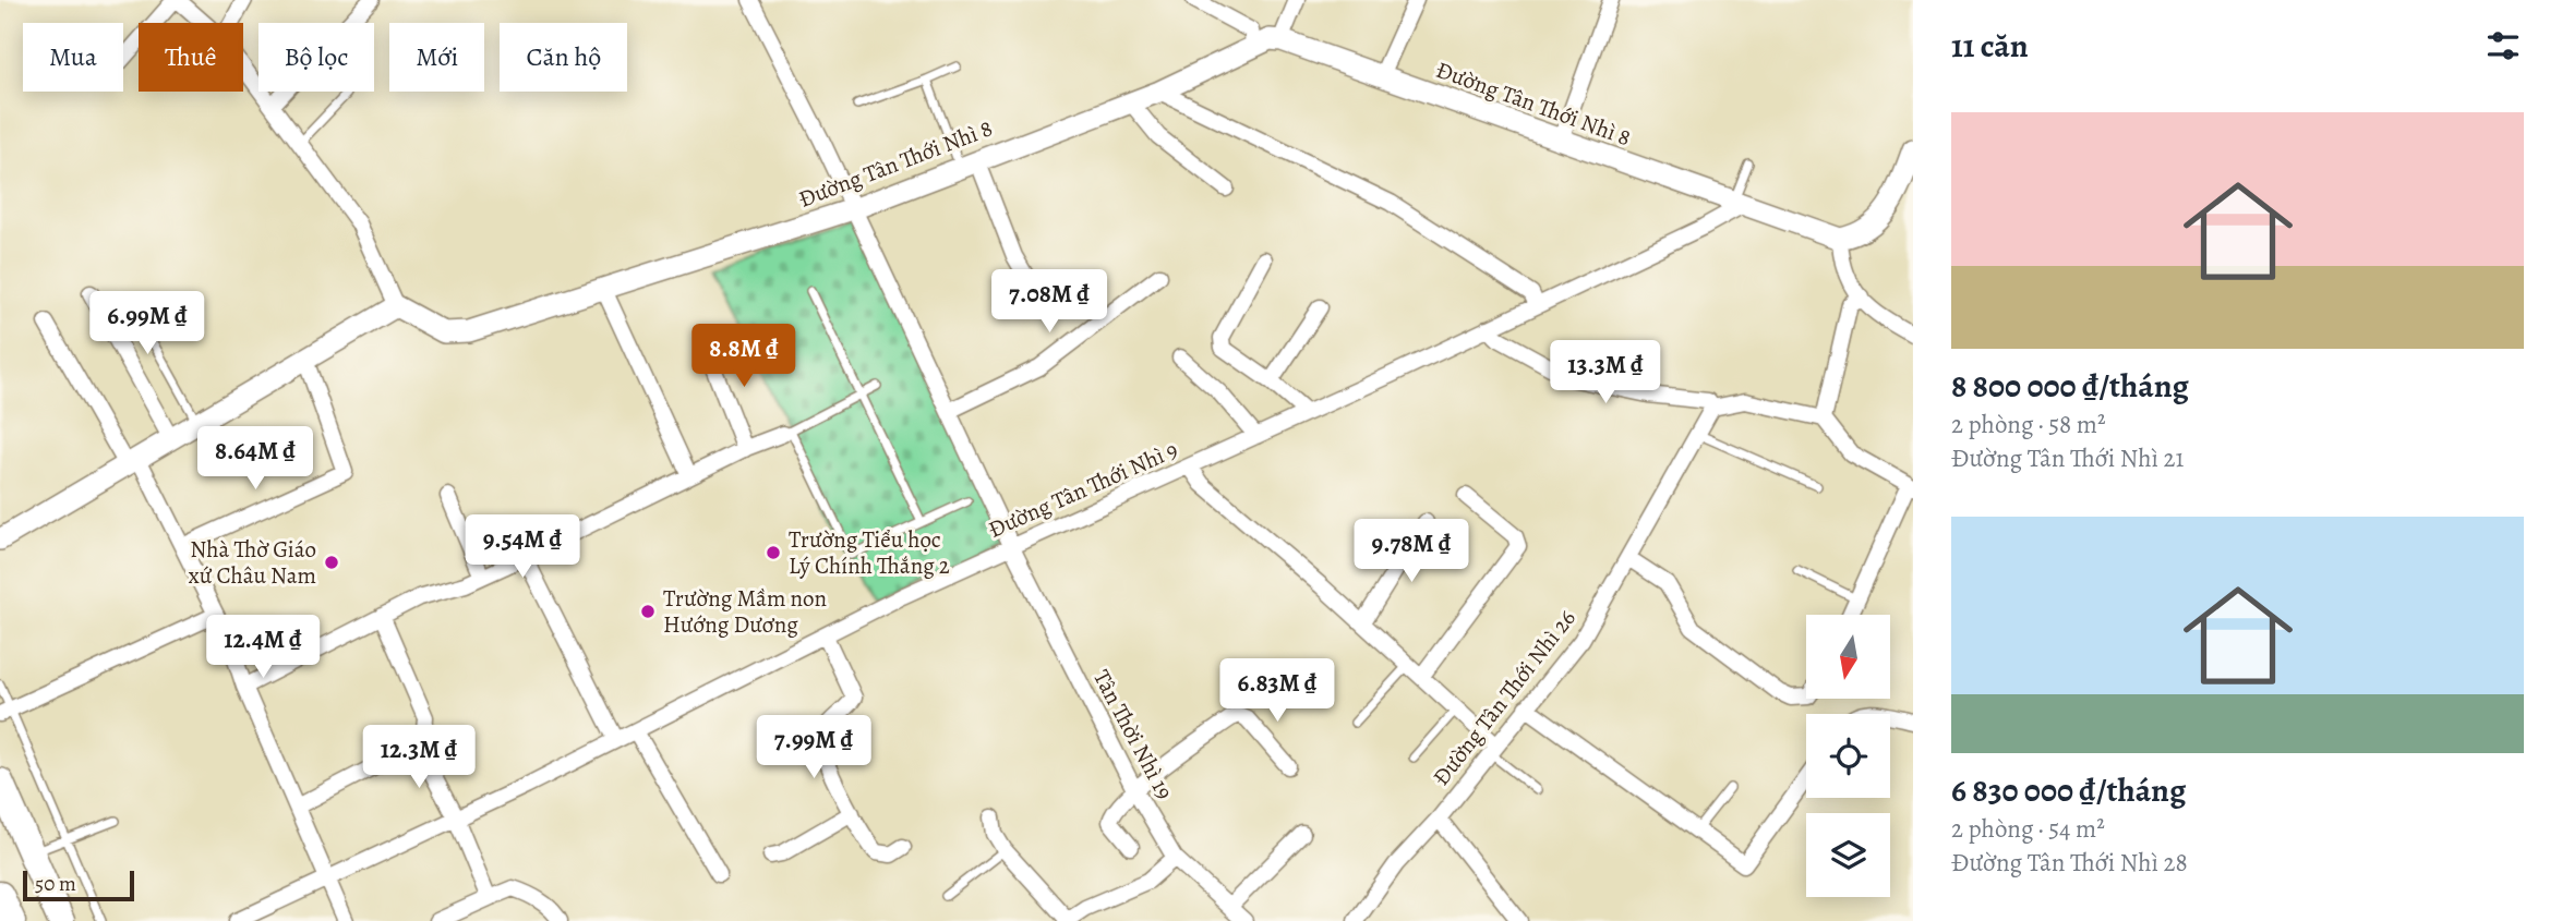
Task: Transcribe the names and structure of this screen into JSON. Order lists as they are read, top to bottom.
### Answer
{
  "streets": {
    "street": [
      "Đường Tân Thới Nhì 8",
      "Đường Tân Thới Nhì 9",
      "Đường Tân Thới Nhì 26",
      "Tân Thời Nhì 19"
    ]
  },
  "crossings": [
    ["Đường Tân Thới Nhì 8", "Đường Tân Thới Nhì 9"],
    ["Đường Tân Thới Nhì 8", "Tân Thời Nhì 19"],
    ["Đường Tân Thới Nhì 9", "Tân Thời Nhì 19"]
  ],
  "places": ["Trường Tiểu học Lý Chính Thắng 2", "Nhà Thờ Giáo xứ Châu Nam", "Trường Mầm non Hướng Dương"],
  "scale_bar": "50 m",
  "north": "bottom",
  "page": {
    "heading": "11 căn",
    "chip": [
      "Mua",
      "Thuê",
      "Bộ lọc",
      "Mới",
      "Căn hộ"
    ],
    "list": [
      {
        "name": "8 800 000 ₫/tháng",
        "note": "2 phòng · 58 m² · Đường Tân Thới Nhì 21"
      },
      {
        "name": "6 830 000 ₫/tháng",
        "note": "2 phòng · 54 m² · Đường Tân Thới Nhì 28"
      }
    ],
    "price": [
      "7.08M ₫",
      "6.99M ₫",
      "8.8M ₫",
      "13.3M ₫",
      "8.64M ₫",
      "9.54M ₫",
      "9.78M ₫",
      "12.4M ₫",
      "6.83M ₫",
      "7.99M ₫",
      "12.3M ₫"
    ],
    "scale": "50 m"
  }
}
